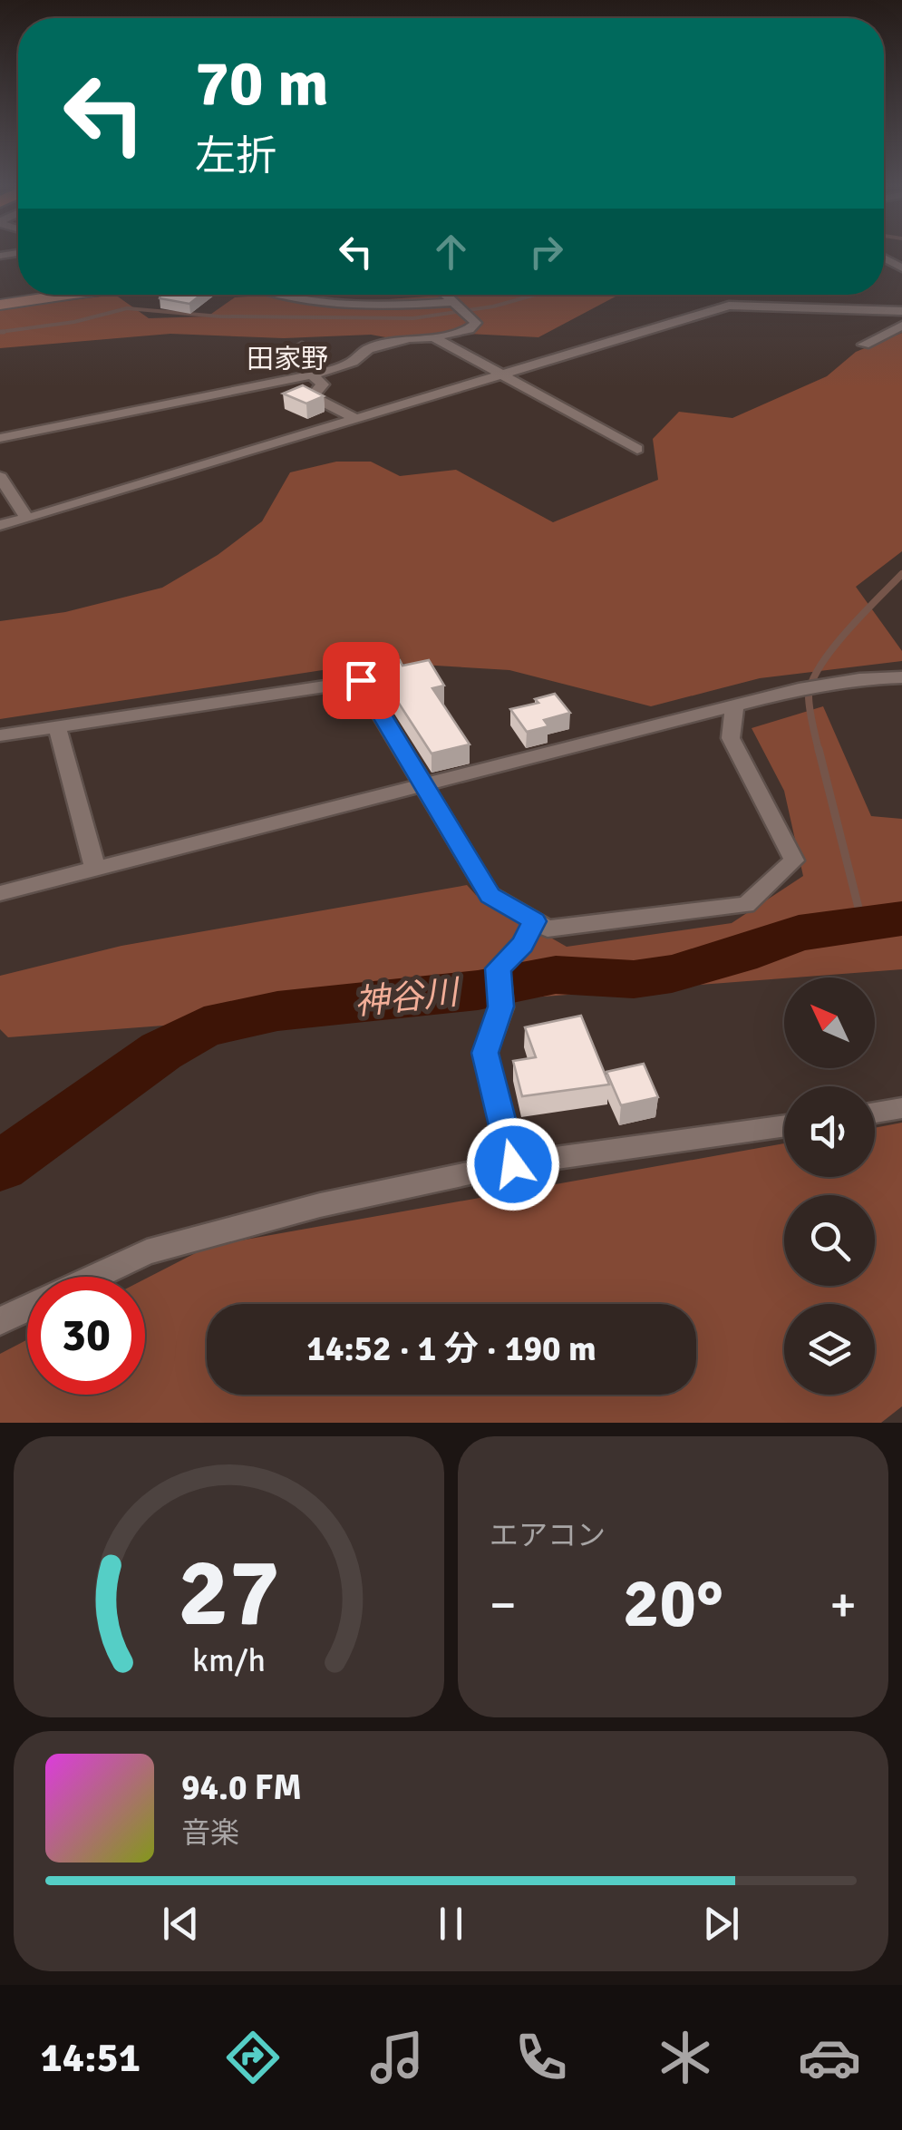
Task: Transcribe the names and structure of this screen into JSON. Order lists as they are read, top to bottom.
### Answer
{
  "districts": ["田家野"],
  "water": ["神谷川"],
  "north": "top left",
  "page": {
    "turn": ["70 m", "左折"],
    "limit": "30",
    "trip": "14:52 · 1 分 · 190 m",
    "tile": "エアコン",
    "heat": ["−", "20°", "+"],
    "song": ["94.0 FM", "音楽"],
    "tabs": "14:51",
    "gauge": ["27", "km/h"]
  }
}
